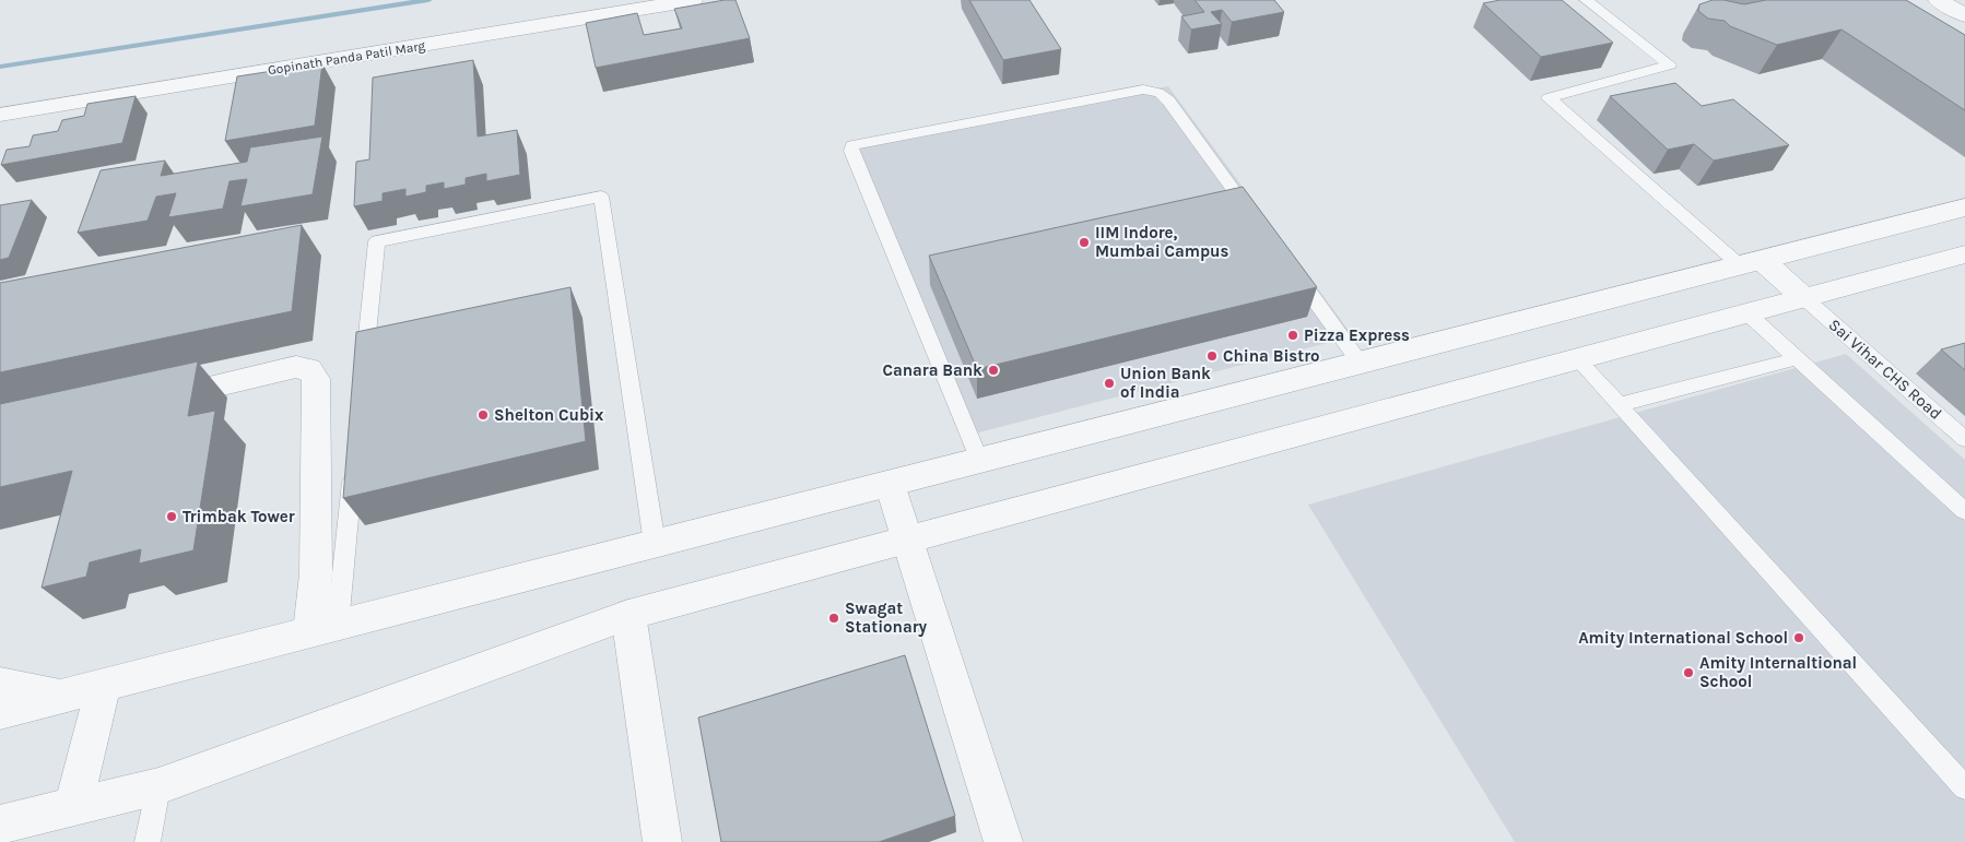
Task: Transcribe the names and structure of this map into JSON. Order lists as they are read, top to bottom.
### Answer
{
  "streets": {
    "street": ["Gopinath Panda Patil Marg"],
    "lane": ["Sai Vihar CHS Road"]
  },
  "places": [
    "IIM Indore, Mumbai Campus",
    "Pizza Express",
    "China Bistro",
    "Canara Bank",
    "Union Bank of India",
    "Shelton Cubix",
    "Trimbak Tower",
    "Swagat Stationary",
    "Amity International School",
    "Amity Internaltional School"
  ]
}
